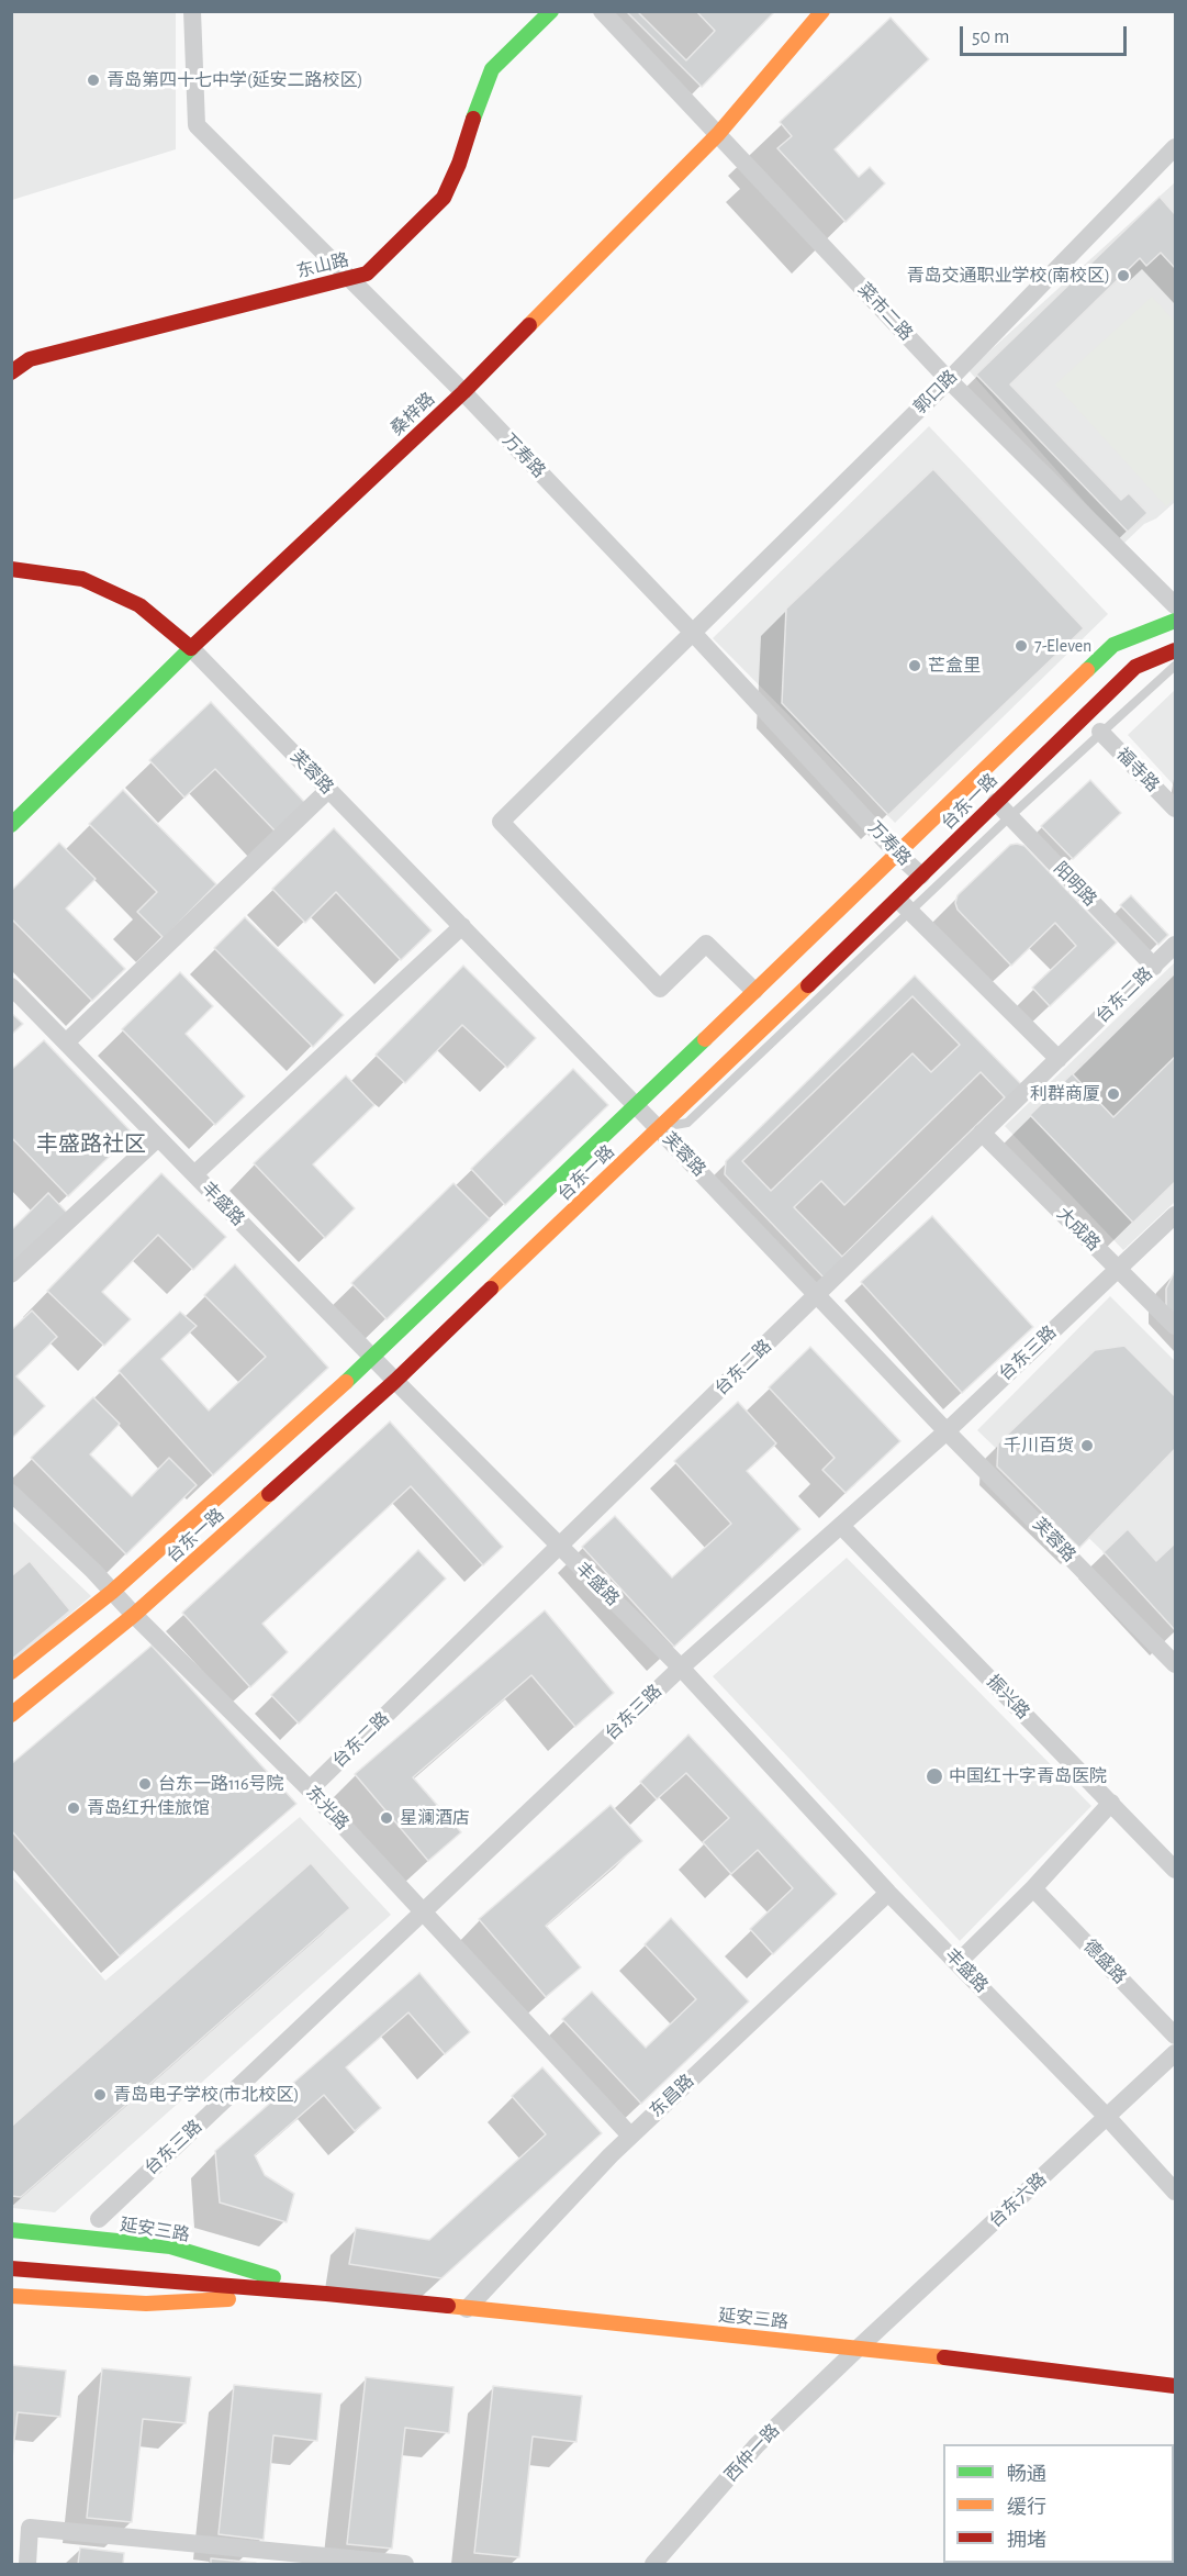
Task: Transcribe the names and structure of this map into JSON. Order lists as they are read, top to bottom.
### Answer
{
  "streets": {
    "main road": [
      "东山路",
      "桑梓路",
      "台东一路",
      "延安三路"
    ],
    "street": [
      "菜市二路",
      "郭口路",
      "万寿路",
      "福寺路",
      "芙蓉路",
      "阳明路",
      "台东二路",
      "丰盛路",
      "大成路",
      "台东三路",
      "振兴路",
      "东光路",
      "德盛路",
      "东昌路",
      "台东六路",
      "西仲一路"
    ]
  },
  "crossings": [
    ["东山路", "万寿路"],
    ["菜市二路", "郭口路"],
    ["菜市二路", "桑梓路"],
    ["郭口路", "万寿路"],
    ["郭口路", "台东一路"],
    ["桑梓路", "万寿路"],
    ["桑梓路", "芙蓉路"],
    ["万寿路", "台东一路"],
    ["芙蓉路", "台东一路"],
    ["芙蓉路", "台东二路"],
    ["芙蓉路", "台东三路"],
    ["台东一路", "阳明路"],
    ["台东一路", "丰盛路"],
    ["台东一路", "东光路"],
    ["阳明路", "台东二路"],
    ["台东二路", "丰盛路"],
    ["台东二路", "大成路"],
    ["台东二路", "东光路"],
    ["丰盛路", "台东三路"],
    ["丰盛路", "东昌路"],
    ["丰盛路", "台东六路"],
    ["大成路", "台东三路"],
    ["台东三路", "振兴路"],
    ["台东三路", "东光路"],
    ["东光路", "东昌路"],
    ["东昌路", "延安三路"],
    ["台东六路", "延安三路"],
    ["台东六路", "西仲一路"],
    ["延安三路", "西仲一路"]
  ],
  "districts": ["丰盛路社区"],
  "places": [
    "青岛第四十七中学(延安二路校区)",
    "青岛交通职业学校(南校区)",
    "7-Eleven",
    "芒盒里",
    "利群商厦",
    "千川百货",
    "中国红十字青岛医院",
    "台东一路116号院",
    "青岛红升佳旅馆",
    "星澜酒店",
    "青岛电子学校(市北校区)"
  ],
  "legend": ["畅通", "缓行", "拥堵"],
  "scale_bar": "50 m"
}
